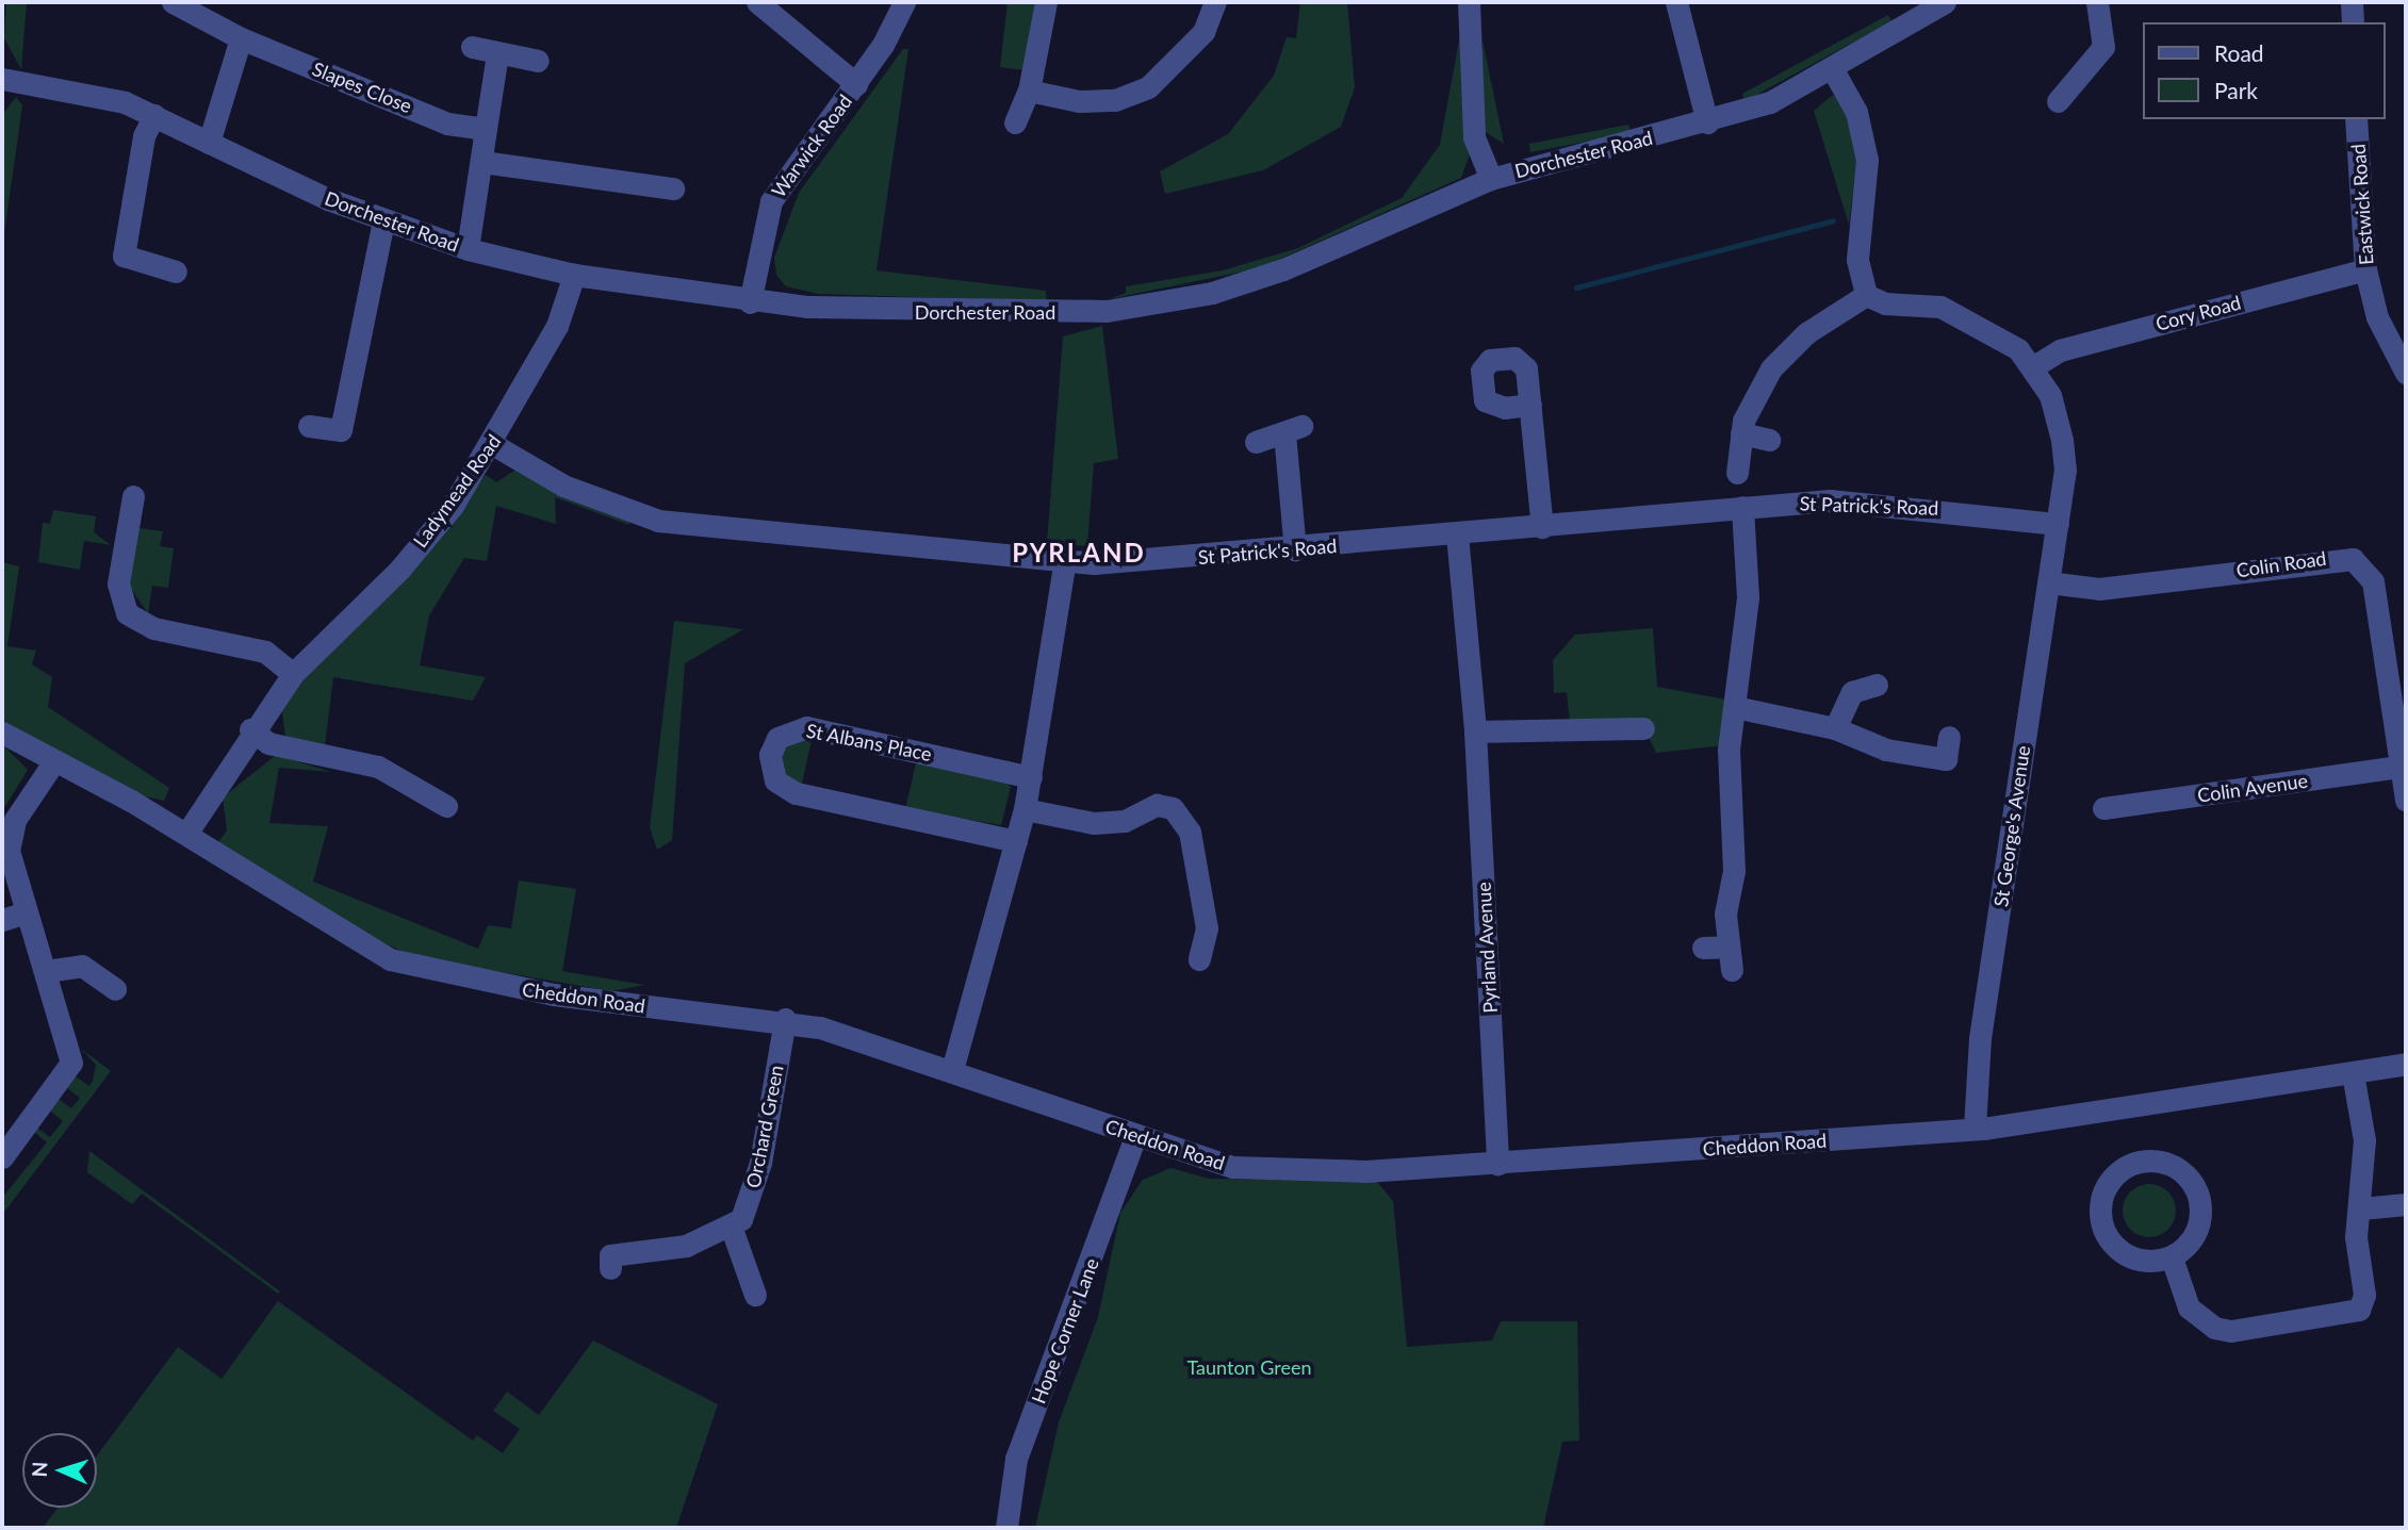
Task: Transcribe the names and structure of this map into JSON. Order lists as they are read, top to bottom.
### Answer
{
  "streets": {
    "street": [
      "Slapes Close",
      "Warwick Road",
      "Dorchester Road",
      "Eastwick Road",
      "Cory Road",
      "Ladymead Road",
      "St Patrick's Road",
      "Colin Road",
      "St Albans Place",
      "Colin Avenue",
      "St George's Avenue",
      "Pyrland Avenue",
      "Cheddon Road",
      "Orchard Green",
      "Hope Corner Lane"
    ]
  },
  "crossings": [
    ["Warwick Road", "Dorchester Road"],
    ["Dorchester Road", "Ladymead Road"],
    ["Eastwick Road", "Cory Road"],
    ["Cory Road", "St George's Avenue"],
    ["Ladymead Road", "St Patrick's Road"],
    ["Ladymead Road", "Cheddon Road"],
    ["St Patrick's Road", "St George's Avenue"],
    ["St Patrick's Road", "Pyrland Avenue"],
    ["Colin Road", "Colin Avenue"],
    ["Colin Road", "St George's Avenue"],
    ["St George's Avenue", "Cheddon Road"],
    ["Pyrland Avenue", "Cheddon Road"],
    ["Cheddon Road", "Orchard Green"],
    ["Cheddon Road", "Hope Corner Lane"]
  ],
  "districts": ["PYRLAND"],
  "parks": ["Taunton Green"],
  "legend": ["Road", "Park"],
  "north": "left"
}
